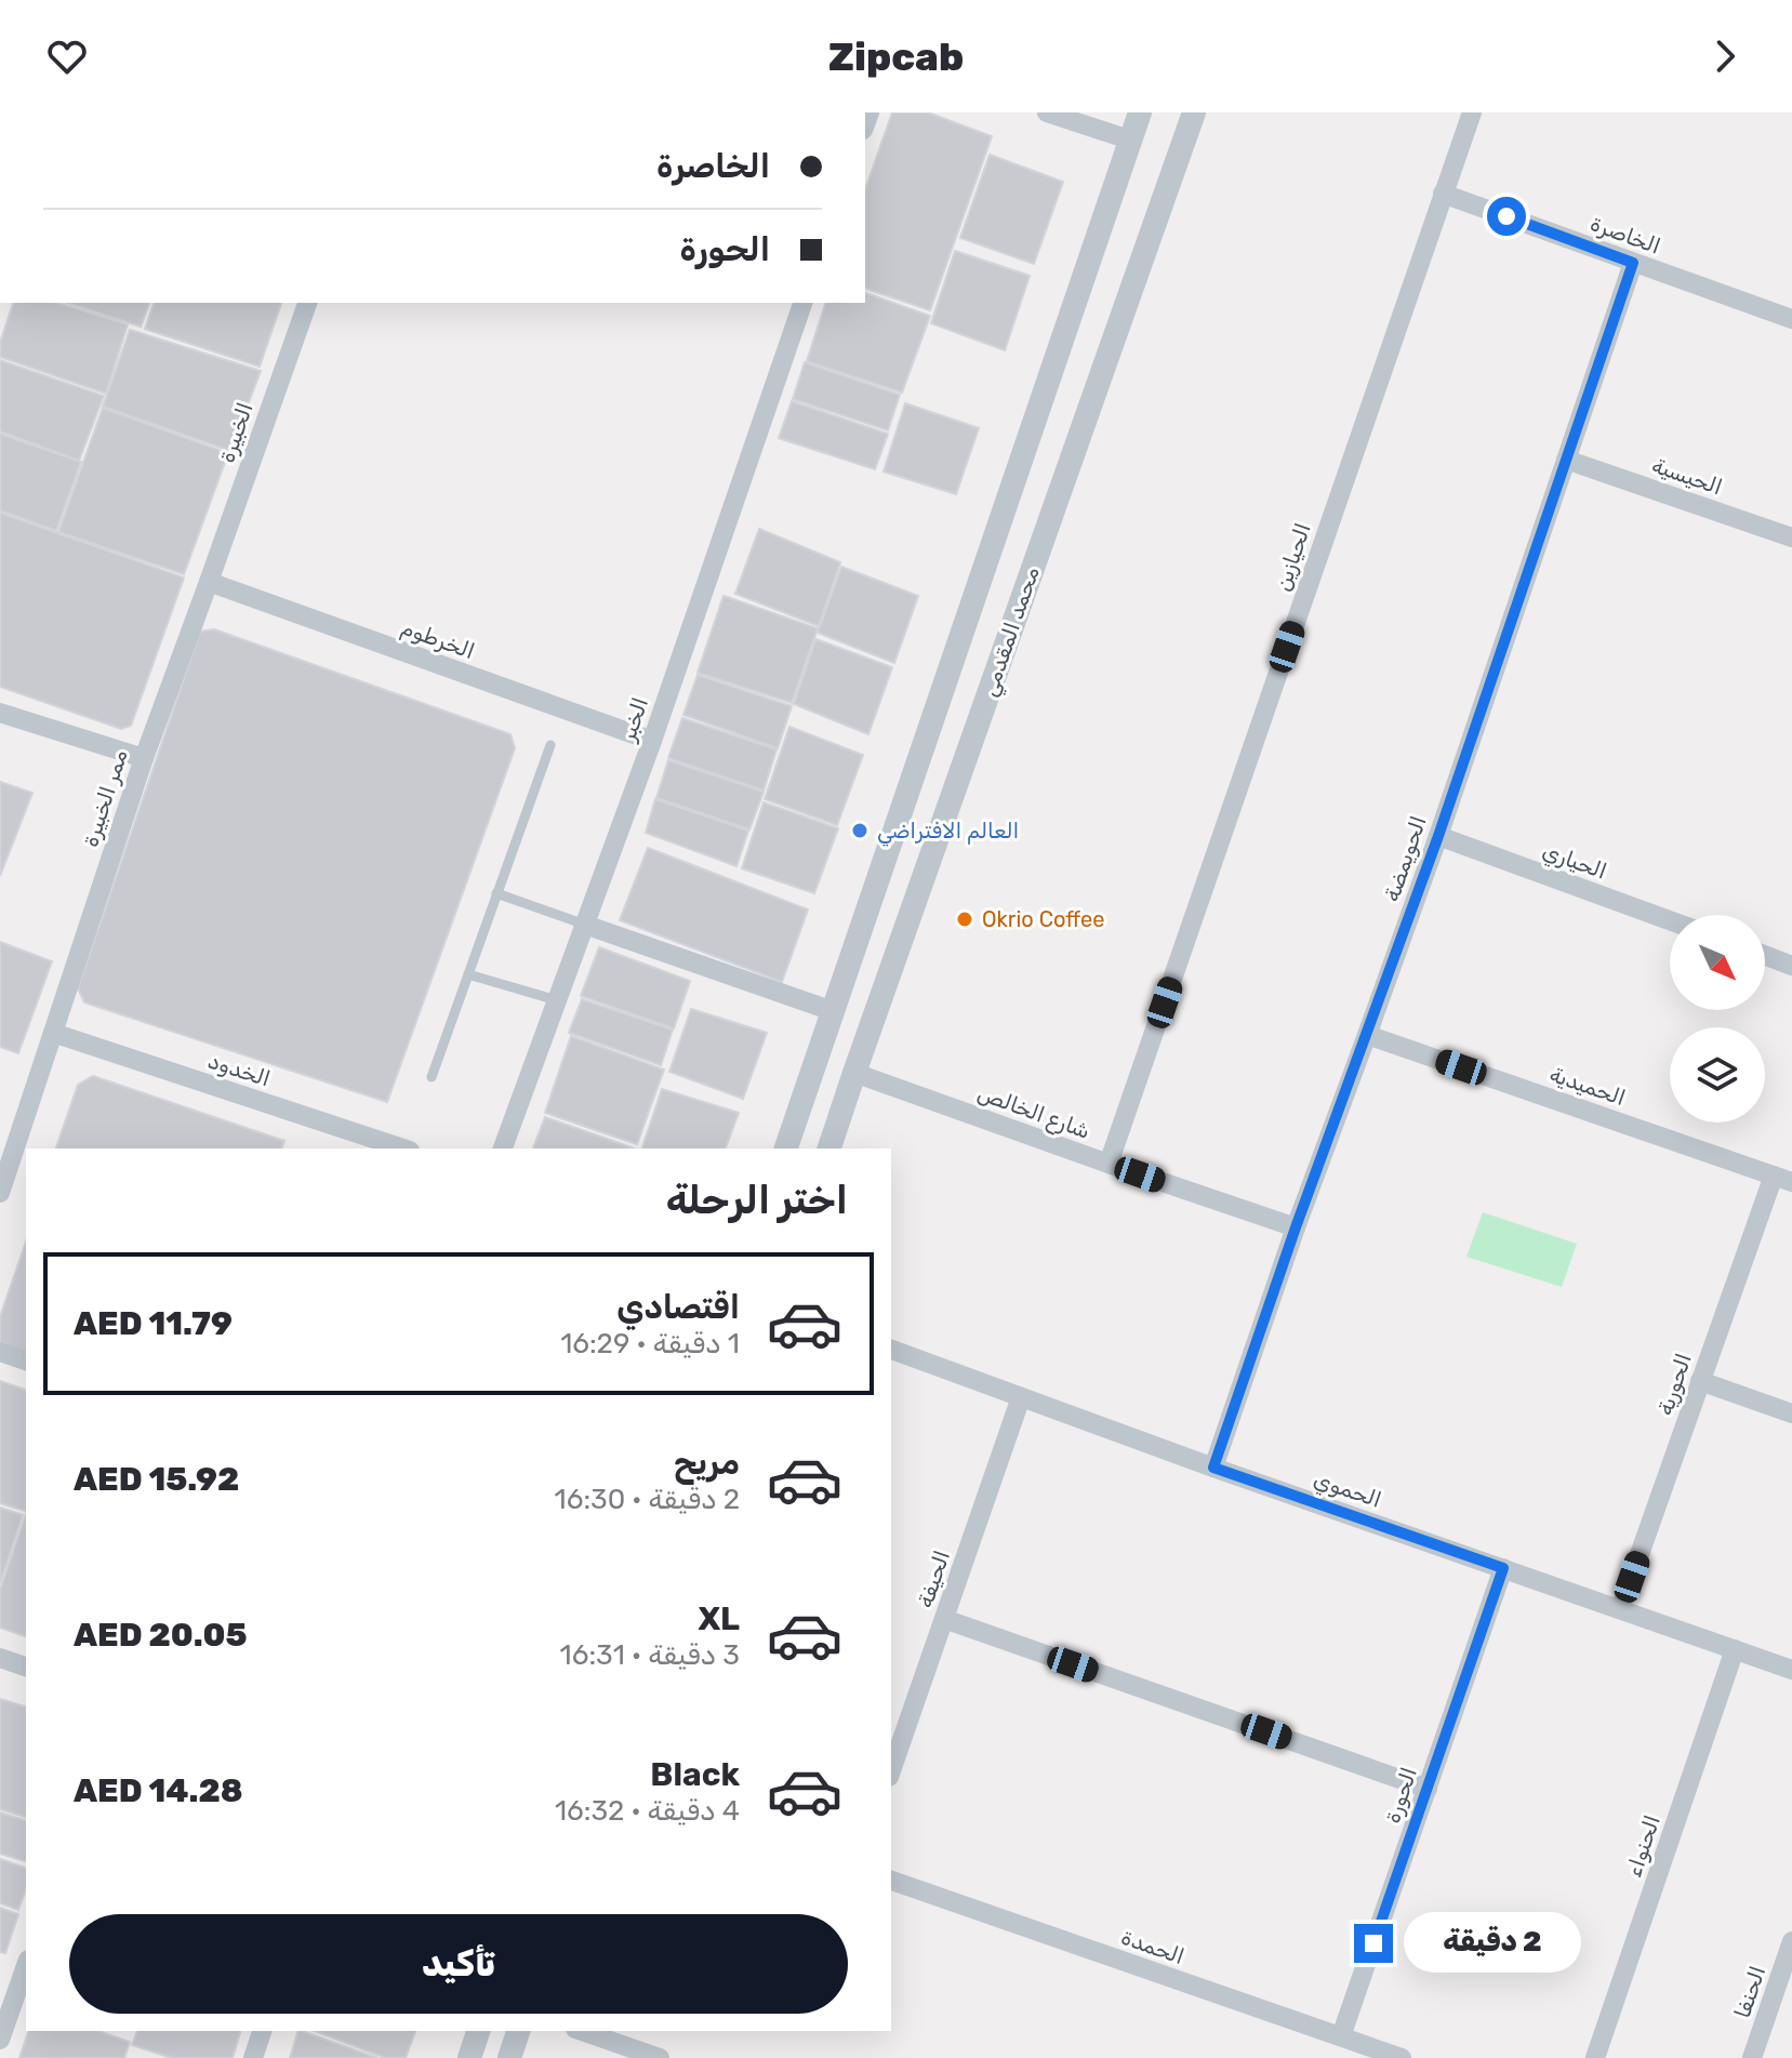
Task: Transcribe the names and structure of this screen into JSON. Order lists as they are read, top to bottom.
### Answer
{
  "streets": {
    "street": [
      "الخاصرة",
      "الخبيرة",
      "الحيسية",
      "الحيازين",
      "محمد المقدمي",
      "الخرطوم",
      "الخبر",
      "ممر الخبيرة",
      "الحويمضة",
      "الحياري",
      "الخدود",
      "الحميدية",
      "شارع الخالص",
      "الحورية",
      "الحموي",
      "الحيفة",
      "الحورة",
      "الحنواء",
      "الحمدة",
      "الحنفا"
    ]
  },
  "crossings": [
    ["الخاصرة", "الحيازين"],
    ["الخاصرة", "الحويمضة"],
    ["الخبيرة", "الخرطوم"],
    ["الخبيرة", "ممر الخبيرة"],
    ["الحيسية", "الحويمضة"],
    ["الحيازين", "شارع الخالص"],
    ["محمد المقدمي", "شارع الخالص"],
    ["الخرطوم", "الخبر"],
    ["الخرطوم", "ممر الخبيرة"],
    ["ممر الخبيرة", "الخدود"],
    ["الحويمضة", "الحياري"],
    ["الحويمضة", "الحميدية"],
    ["الحويمضة", "شارع الخالص"],
    ["الحويمضة", "الحموي"],
    ["الحميدية", "الحورية"],
    ["الحورية", "الحموي"],
    ["الحموي", "الحيفة"],
    ["الحموي", "الحورة"],
    ["الحموي", "الحنواء"],
    ["الحورة", "الحمدة"]
  ],
  "places": ["العالم الافتراضي", "Okrio Coffee"],
  "north": "bottom right",
  "page": {
    "header": "Zipcab",
    "banner": ["الخاصرة", "الحورة"],
    "heading": "اختر الرحلة",
    "list": [
      {
        "name": "اقتصادي",
        "note": "1 دقيقة · 16:29",
        "value": "AED 11.79"
      },
      {
        "name": "مريح",
        "note": "2 دقيقة · 16:30",
        "value": "AED 15.92"
      },
      {
        "name": "XL",
        "note": "3 دقيقة · 16:31",
        "value": "AED 20.05"
      },
      {
        "name": "Black",
        "note": "4 دقيقة · 16:32",
        "value": "AED 14.28"
      }
    ],
    "buttons": "تأكيد",
    "bubble": "2 دقيقة"
  }
}
